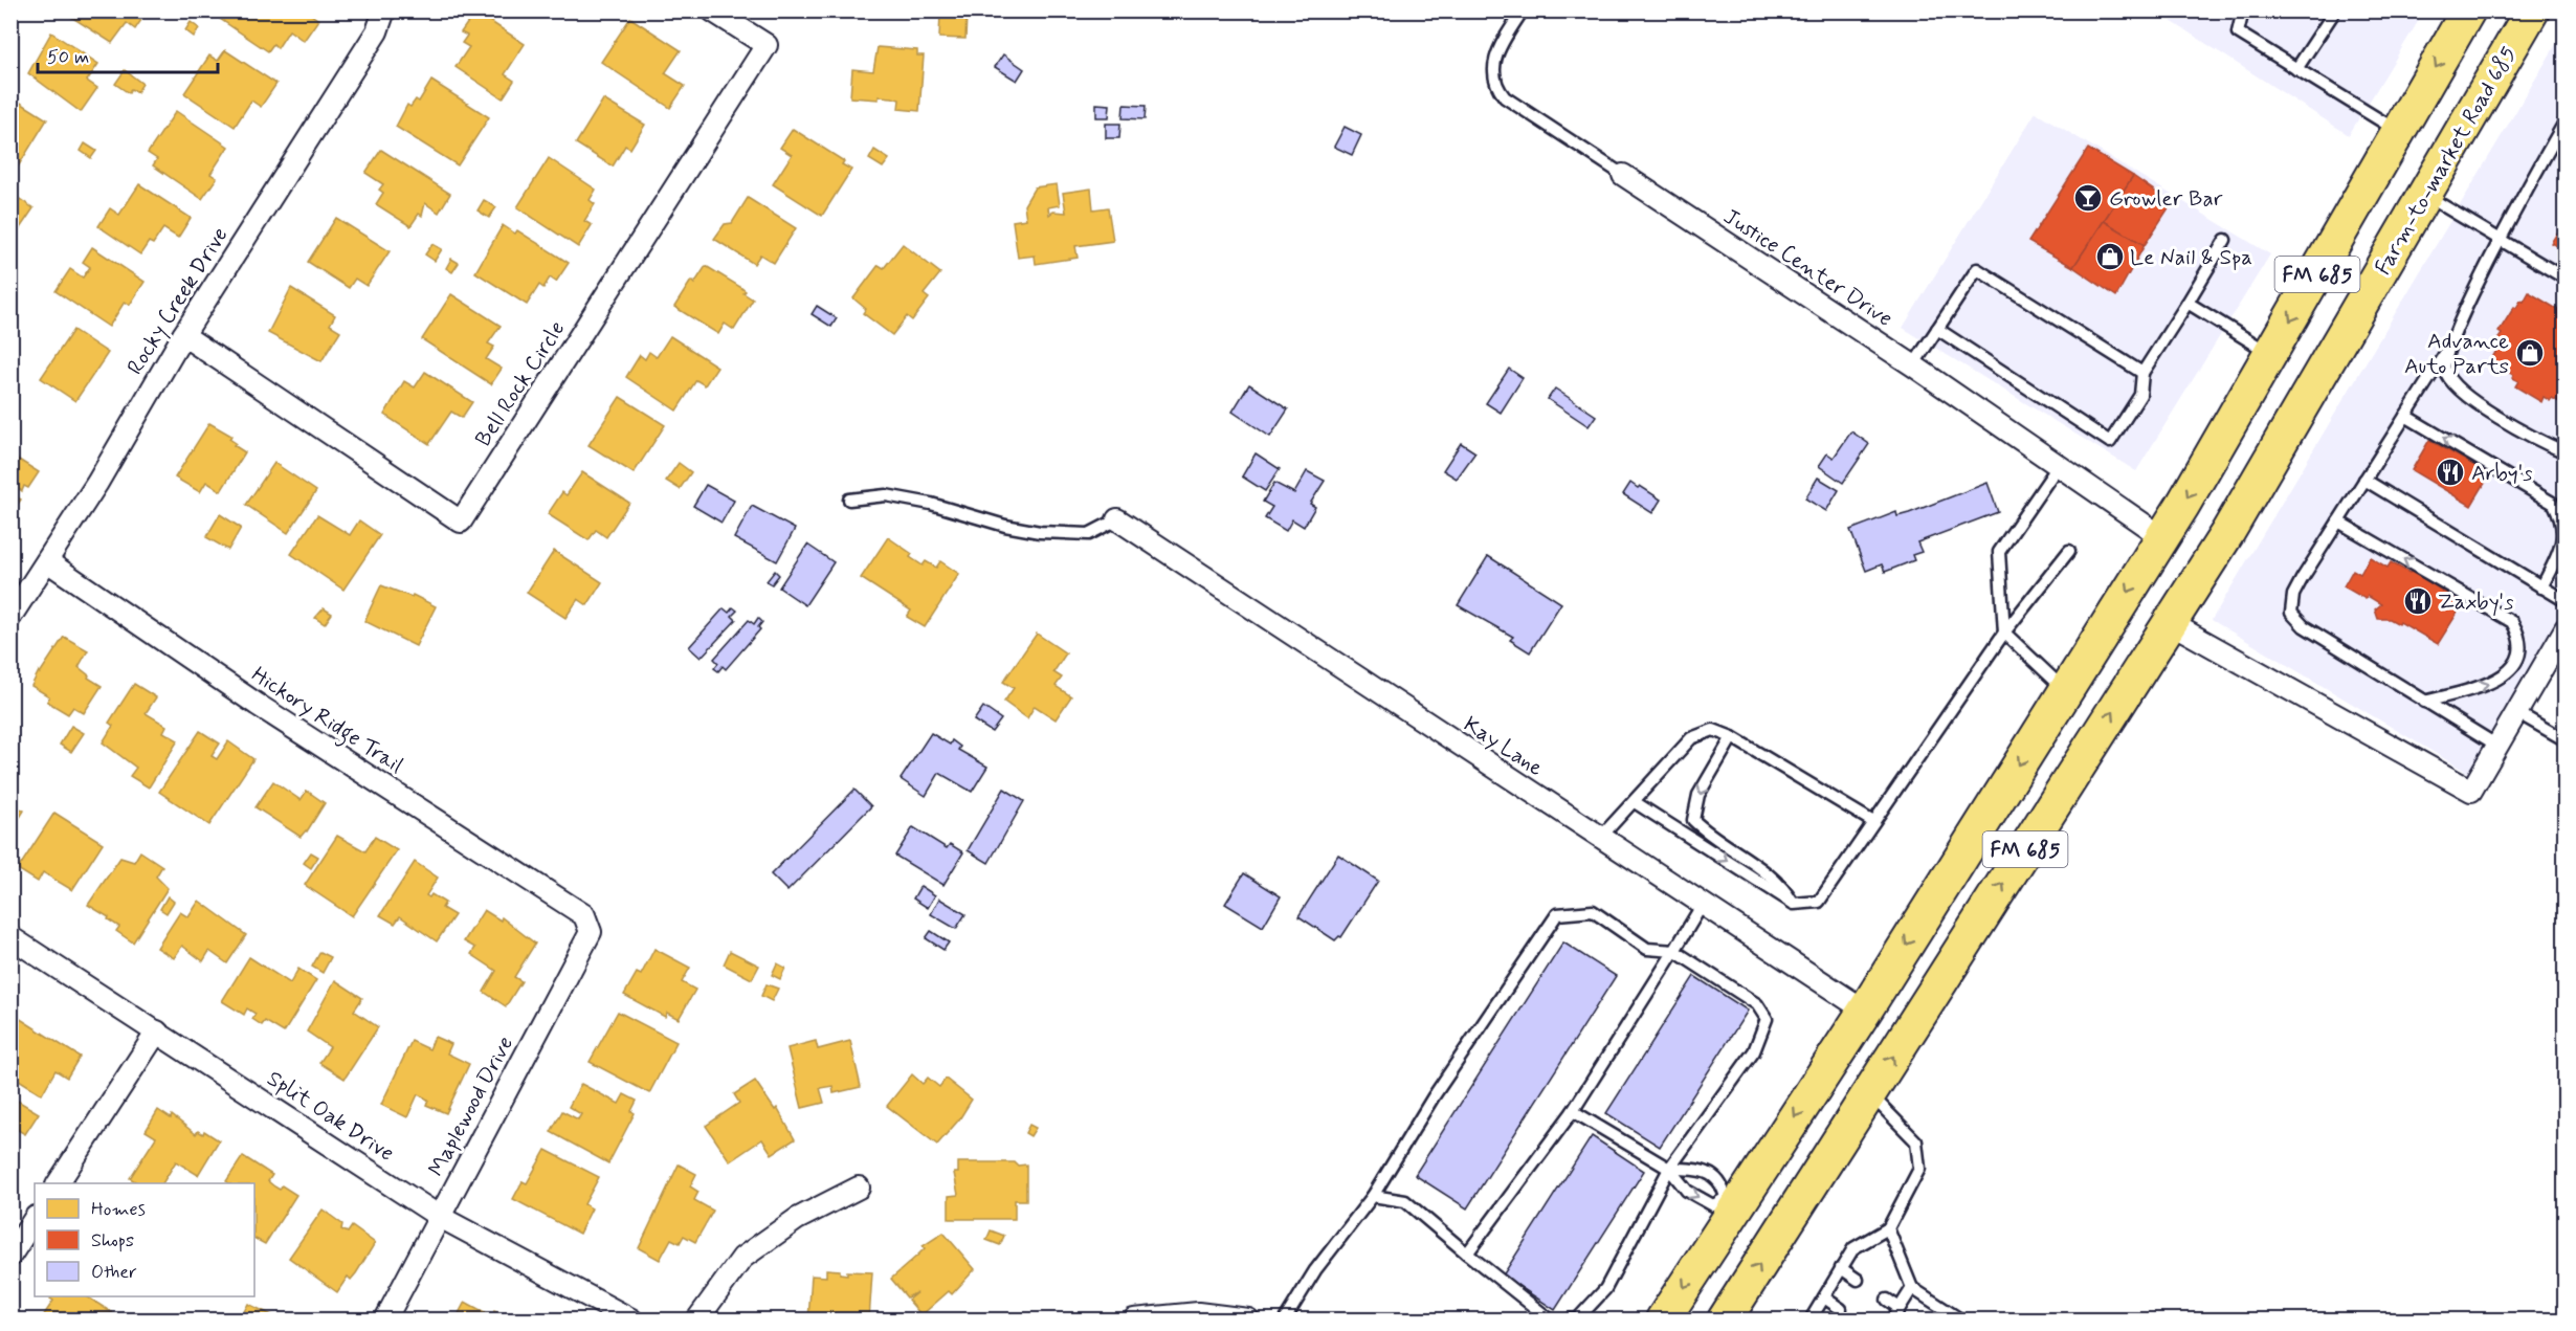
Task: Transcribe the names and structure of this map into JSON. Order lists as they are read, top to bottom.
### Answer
{
  "streets": {
    "main road": ["Farm-to-market Road 685", "FM 685"],
    "street": [
      "Justice Center Drive",
      "Rocky Creek Drive",
      "Bell Rock Circle",
      "Hickory Ridge Trail",
      "Kay Lane",
      "Maplewood Drive",
      "Split Oak Drive"
    ]
  },
  "crossings": [
    ["Farm-to-market Road 685", "FM 685"],
    ["Justice Center Drive", "FM 685"],
    ["FM 685", "Kay Lane"],
    ["Rocky Creek Drive", "Bell Rock Circle"],
    ["Rocky Creek Drive", "Hickory Ridge Trail"],
    ["Hickory Ridge Trail", "Maplewood Drive"],
    ["Maplewood Drive", "Split Oak Drive"]
  ],
  "places": {
    "bar": ["Growler Bar"],
    "shop": ["Le Nail & Spa", "Advance Auto Parts"],
    "restaurant": ["Arby's", "Zaxby's"]
  },
  "legend": ["Homes", "Shops", "Other"],
  "scale_bar": "50 m"
}
